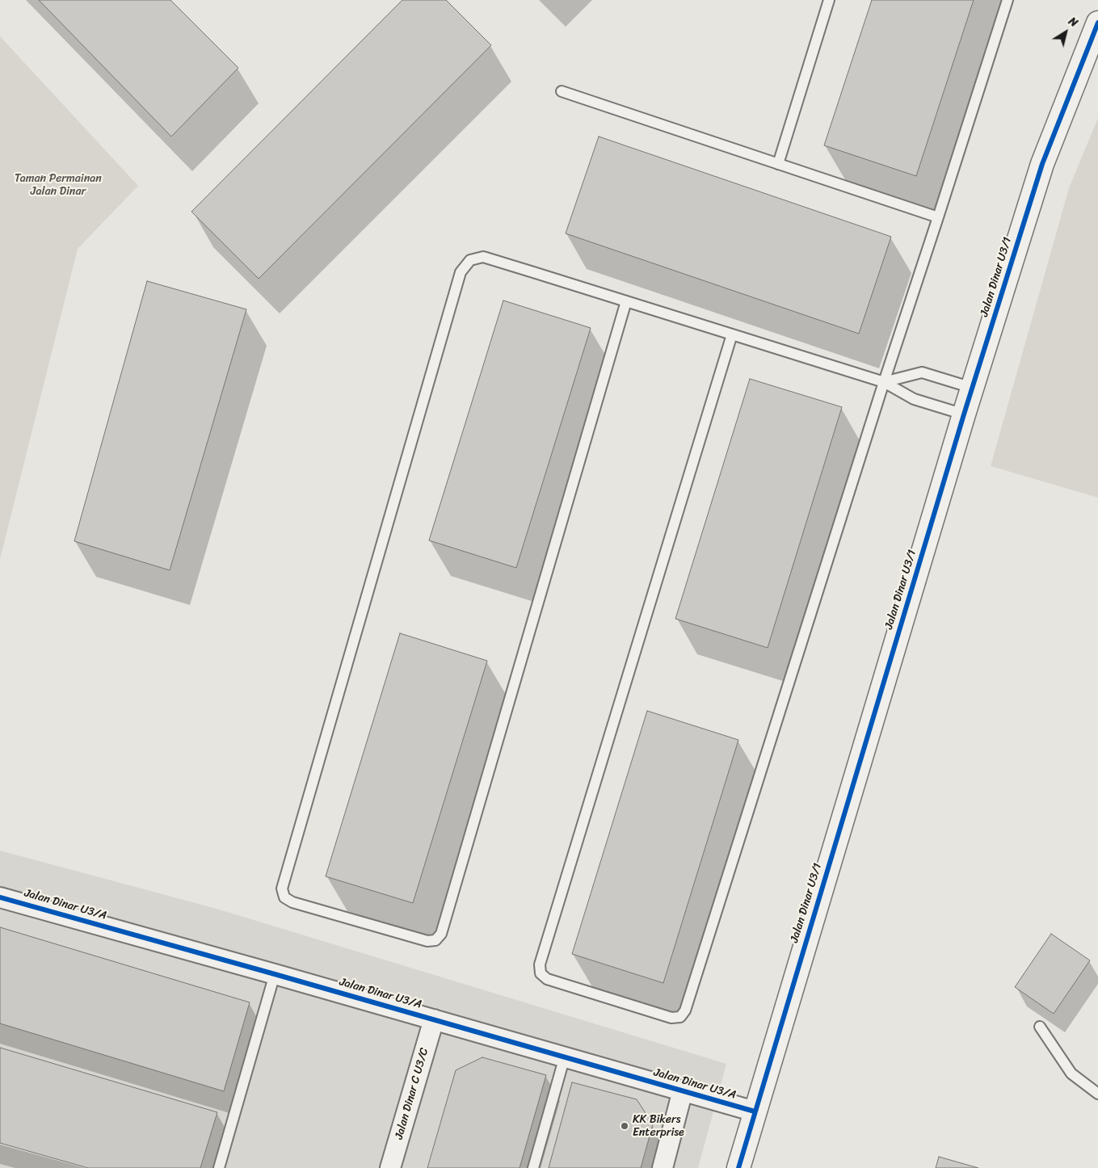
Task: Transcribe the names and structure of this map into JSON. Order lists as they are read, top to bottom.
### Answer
{
  "streets": {
    "street": ["Jalan Dinar U3/1", "Jalan Dinar U3/A", "Jalan Dinar C U3/C"]
  },
  "crossings": [
    ["Jalan Dinar U3/1", "Jalan Dinar U3/A"],
    ["Jalan Dinar U3/A", "Jalan Dinar C U3/C"]
  ],
  "parks": ["Taman Permainan Jalan Dinar"],
  "places": ["KK Bikers Enterprise"],
  "north": "top right"
}
